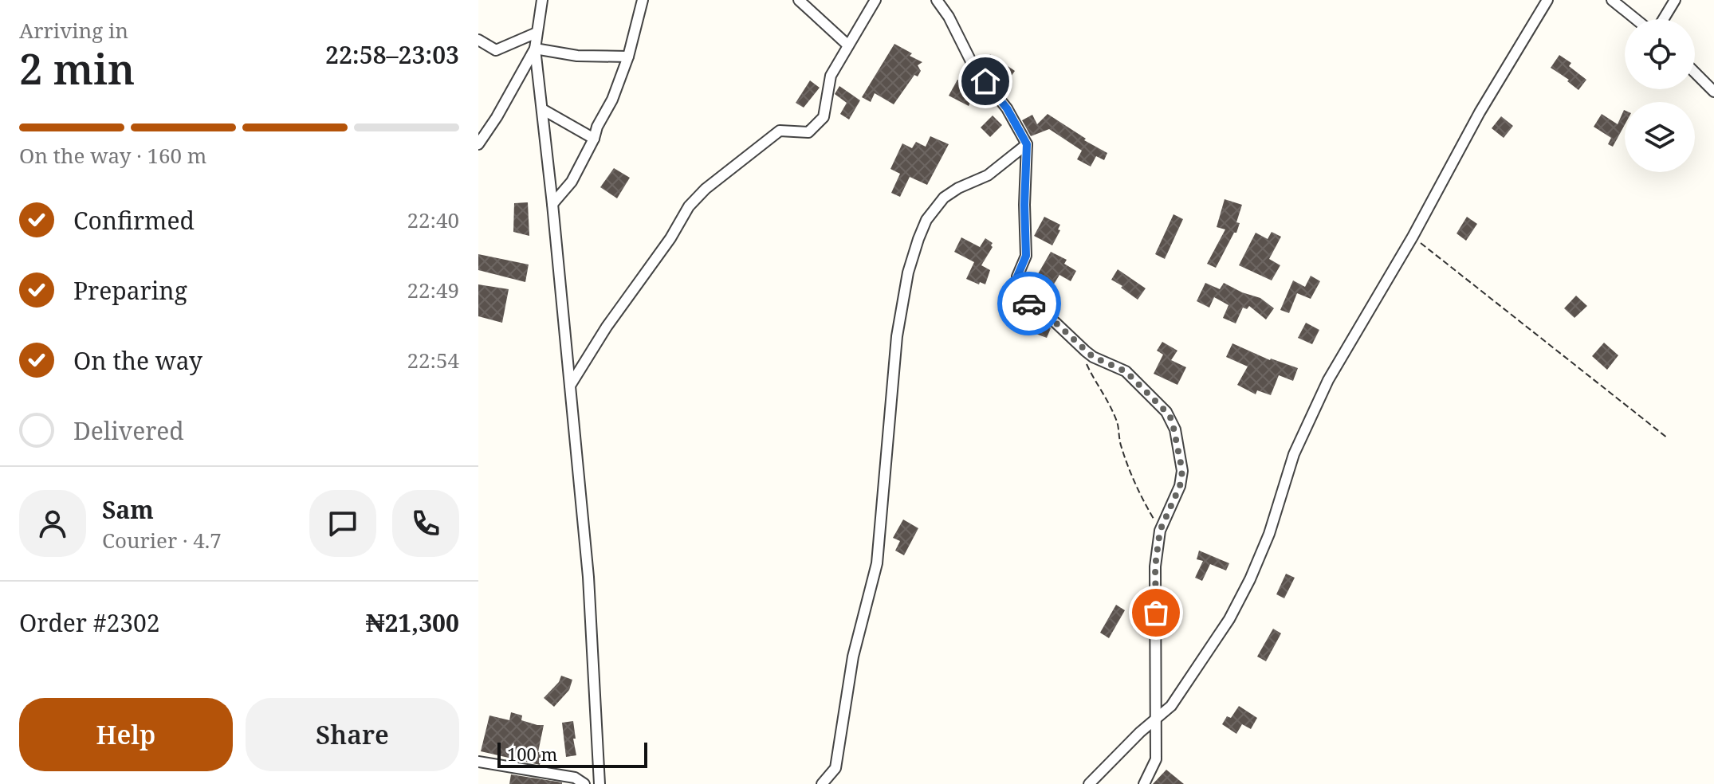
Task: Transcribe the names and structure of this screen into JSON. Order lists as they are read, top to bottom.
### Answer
{
  "scale_bar": "100 m",
  "page": {
    "heading": ["2 min", "Arriving in", "22:58–23:03"],
    "panel": [
      "Sam",
      "Courier · 4.7",
      "Order #2302",
      "₦21,300"
    ],
    "bar": "On the way · 160 m",
    "list": [
      ["Confirmed", "22:40"],
      ["Preparing", "22:49"],
      ["On the way", "22:54"],
      "Delivered"
    ],
    "buttons": ["Help", "Share"],
    "scale": "100 m"
  }
}
